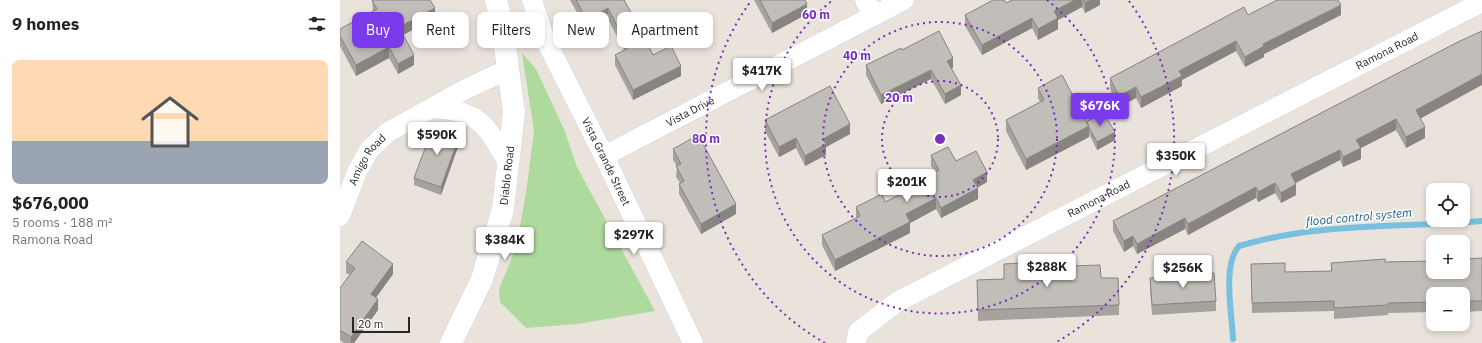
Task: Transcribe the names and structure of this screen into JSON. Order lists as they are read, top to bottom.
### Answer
{
  "streets": {
    "street": [
      "Ramona Road",
      "Vista Drive",
      "Amigo Road",
      "Vista Grande Street",
      "Diablo Road"
    ]
  },
  "crossings": [
    ["Vista Drive", "Vista Grande Street"],
    ["Amigo Road", "Diablo Road"]
  ],
  "water": ["flood control system"],
  "scale_bar": "20 m",
  "page": {
    "heading": "9 homes",
    "chip": [
      "Buy",
      "Rent",
      "Filters",
      "New",
      "Apartment"
    ],
    "list": [
      {
        "name": "$676,000",
        "note": "5 rooms · 188 m² · Ramona Road"
      }
    ],
    "price": [
      "$417K",
      "$676K",
      "$590K",
      "$350K",
      "$201K",
      "$297K",
      "$384K",
      "$288K",
      "$256K"
    ],
    "map_buttons": ["+", "−"],
    "scale": "20 m"
  },
  "rings": [
    "60 m",
    "40 m",
    "20 m",
    "80 m"
  ]
}
